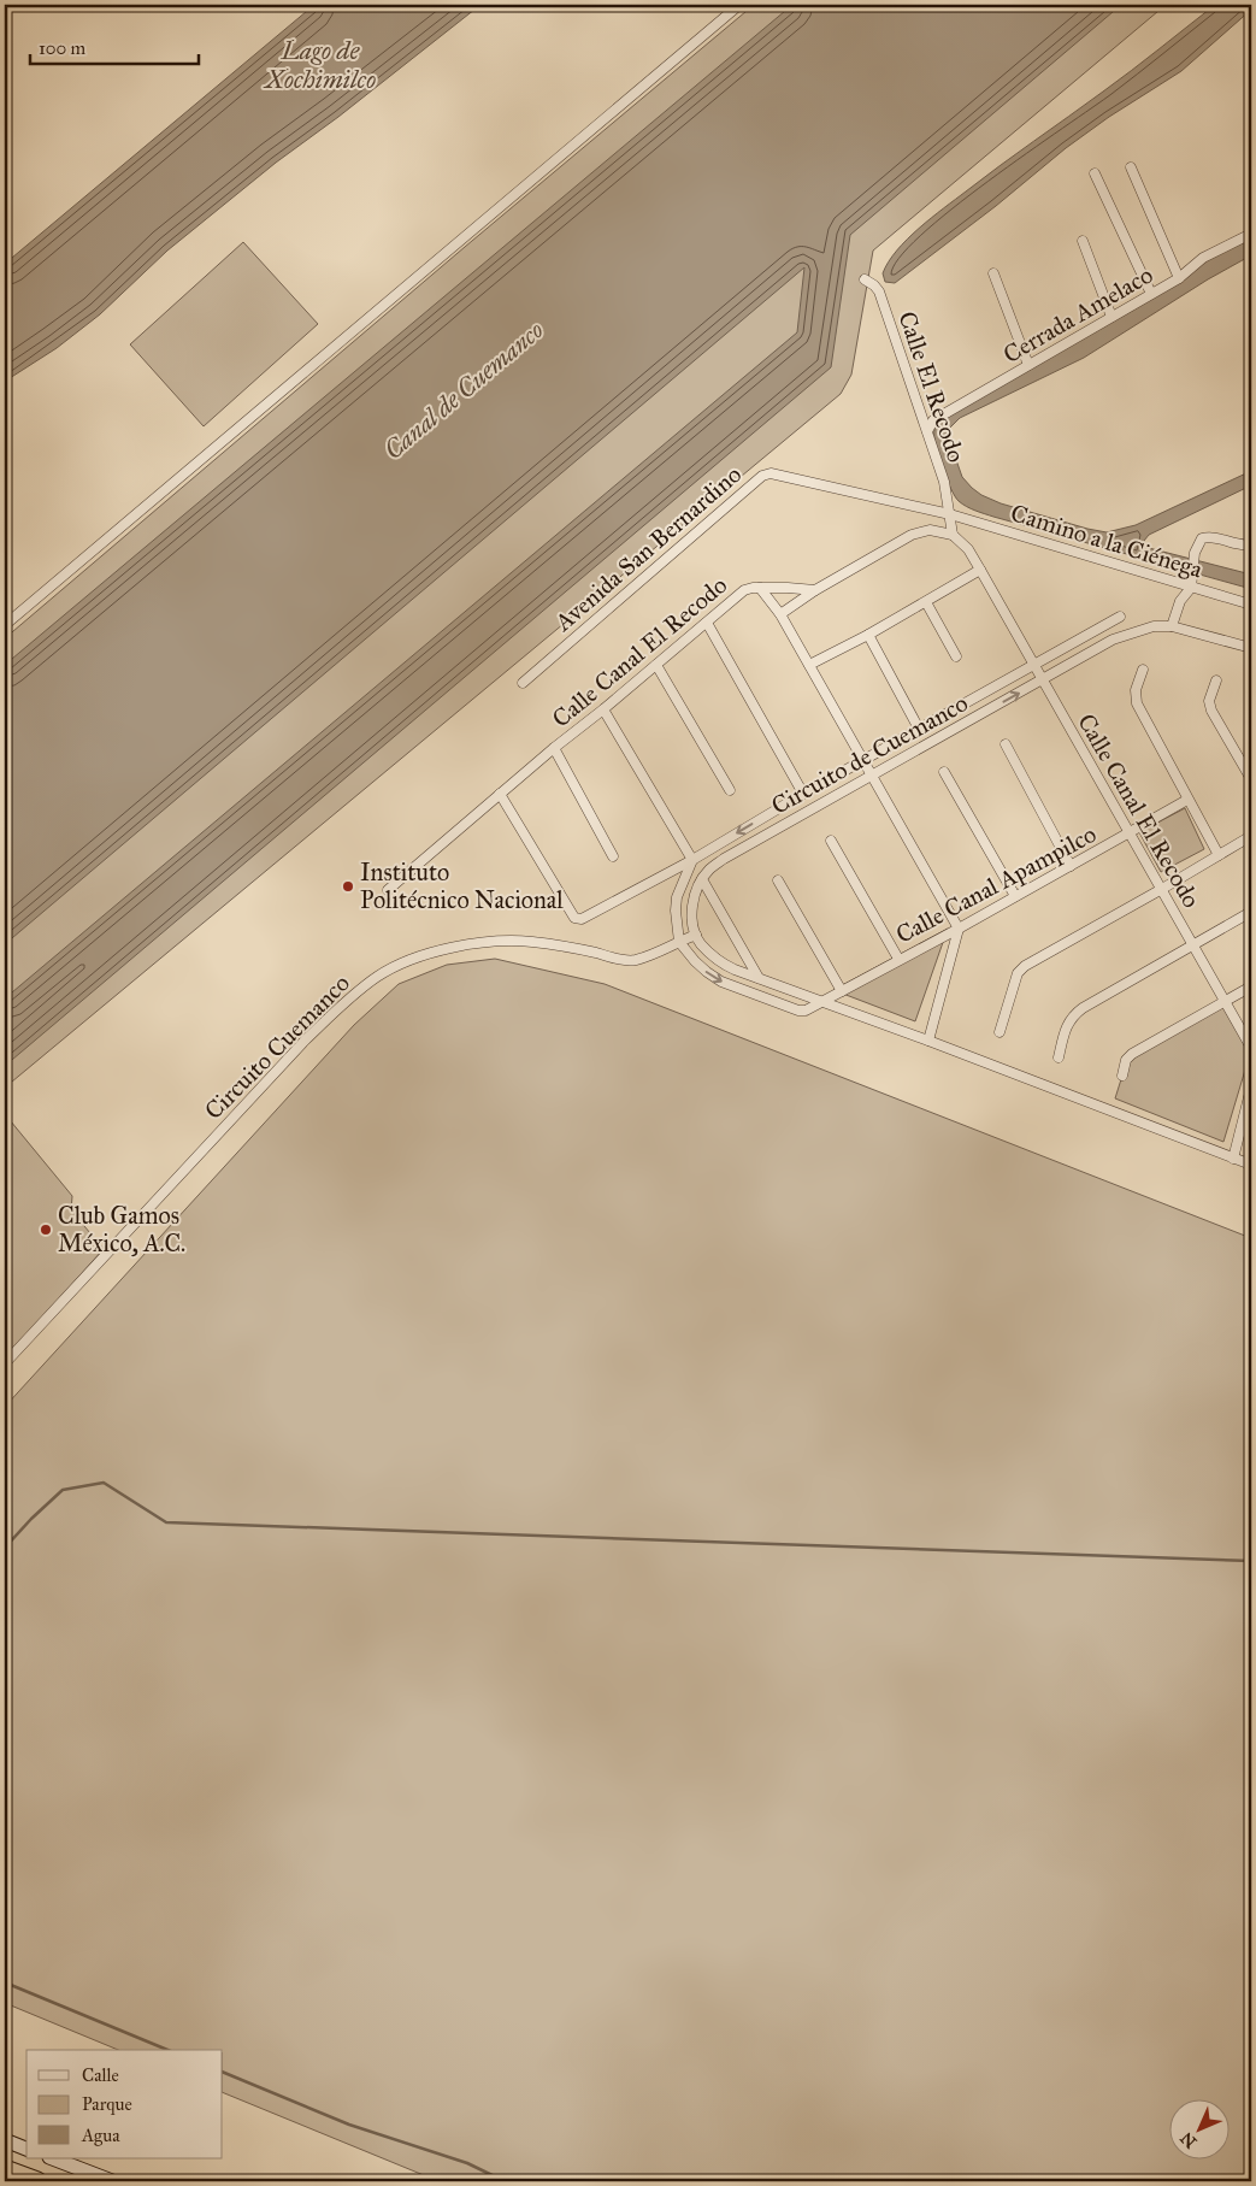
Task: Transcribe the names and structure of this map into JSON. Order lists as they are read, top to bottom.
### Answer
{
  "streets": {
    "street": [
      "Cerrada Amelaco",
      "Calle El Recodo",
      "Camino a la Ciénega",
      "Avenida San Bernardino",
      "Calle Canal El Recodo",
      "Circuito de Cuemanco",
      "Calle Canal Apampilco",
      "Circuito Cuemanco"
    ]
  },
  "crossings": [
    ["Cerrada Amelaco", "Calle El Recodo"],
    ["Calle El Recodo", "Camino a la Ciénega"],
    ["Calle El Recodo", "Avenida San Bernardino"],
    ["Camino a la Ciénega", "Avenida San Bernardino"],
    ["Calle Canal El Recodo", "Circuito de Cuemanco"],
    ["Calle Canal El Recodo", "Calle Canal Apampilco"],
    ["Circuito de Cuemanco", "Circuito Cuemanco"]
  ],
  "water": ["Lago de Xochimilco", "Canal de Cuemanco"],
  "places": ["Instituto Politécnico Nacional", "Club Gamos México, A.C."],
  "legend": ["Calle", "Parque", "Agua"],
  "scale_bar": "100 m",
  "north": "bottom left"
}
